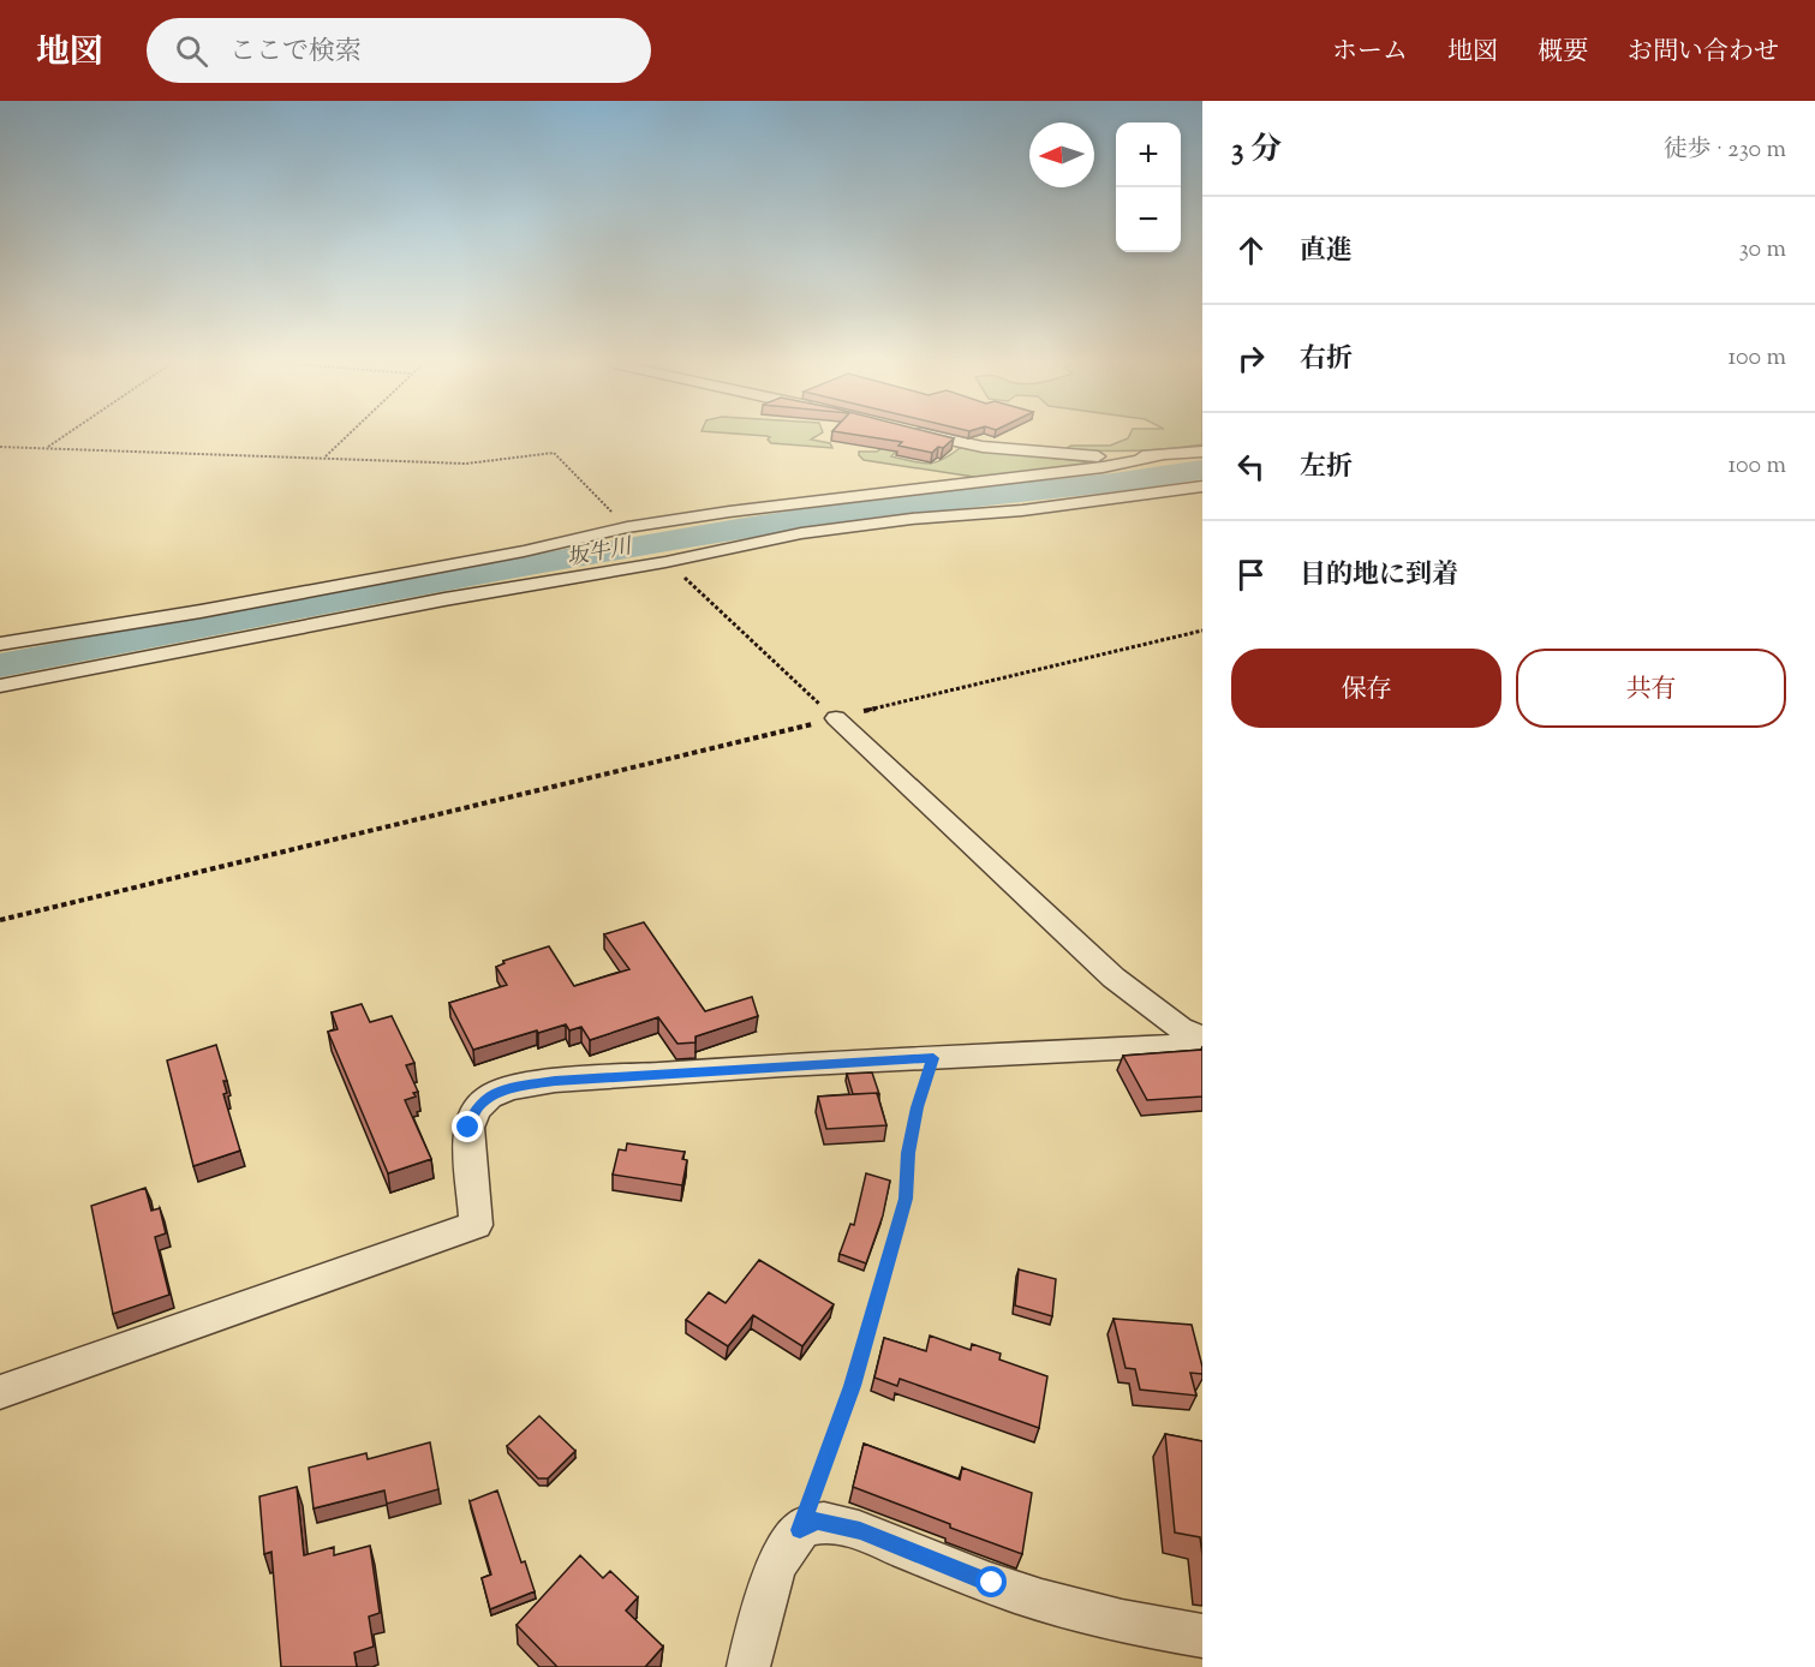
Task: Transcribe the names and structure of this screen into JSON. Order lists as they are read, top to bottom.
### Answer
{
  "water": ["坂牛川"],
  "north": "left",
  "page": {
    "header": "地図",
    "search": "ここで検索",
    "nav": [
      "ホーム",
      "地図",
      "概要",
      "お問い合わせ"
    ],
    "heading": ["3 分", "徒歩 · 230 m"],
    "map_buttons": ["+", "−"],
    "list": [
      ["直進", "30 m"],
      ["右折", "100 m"],
      ["左折", "100 m"],
      "目的地に到着"
    ],
    "buttons": ["保存", "共有"]
  }
}
